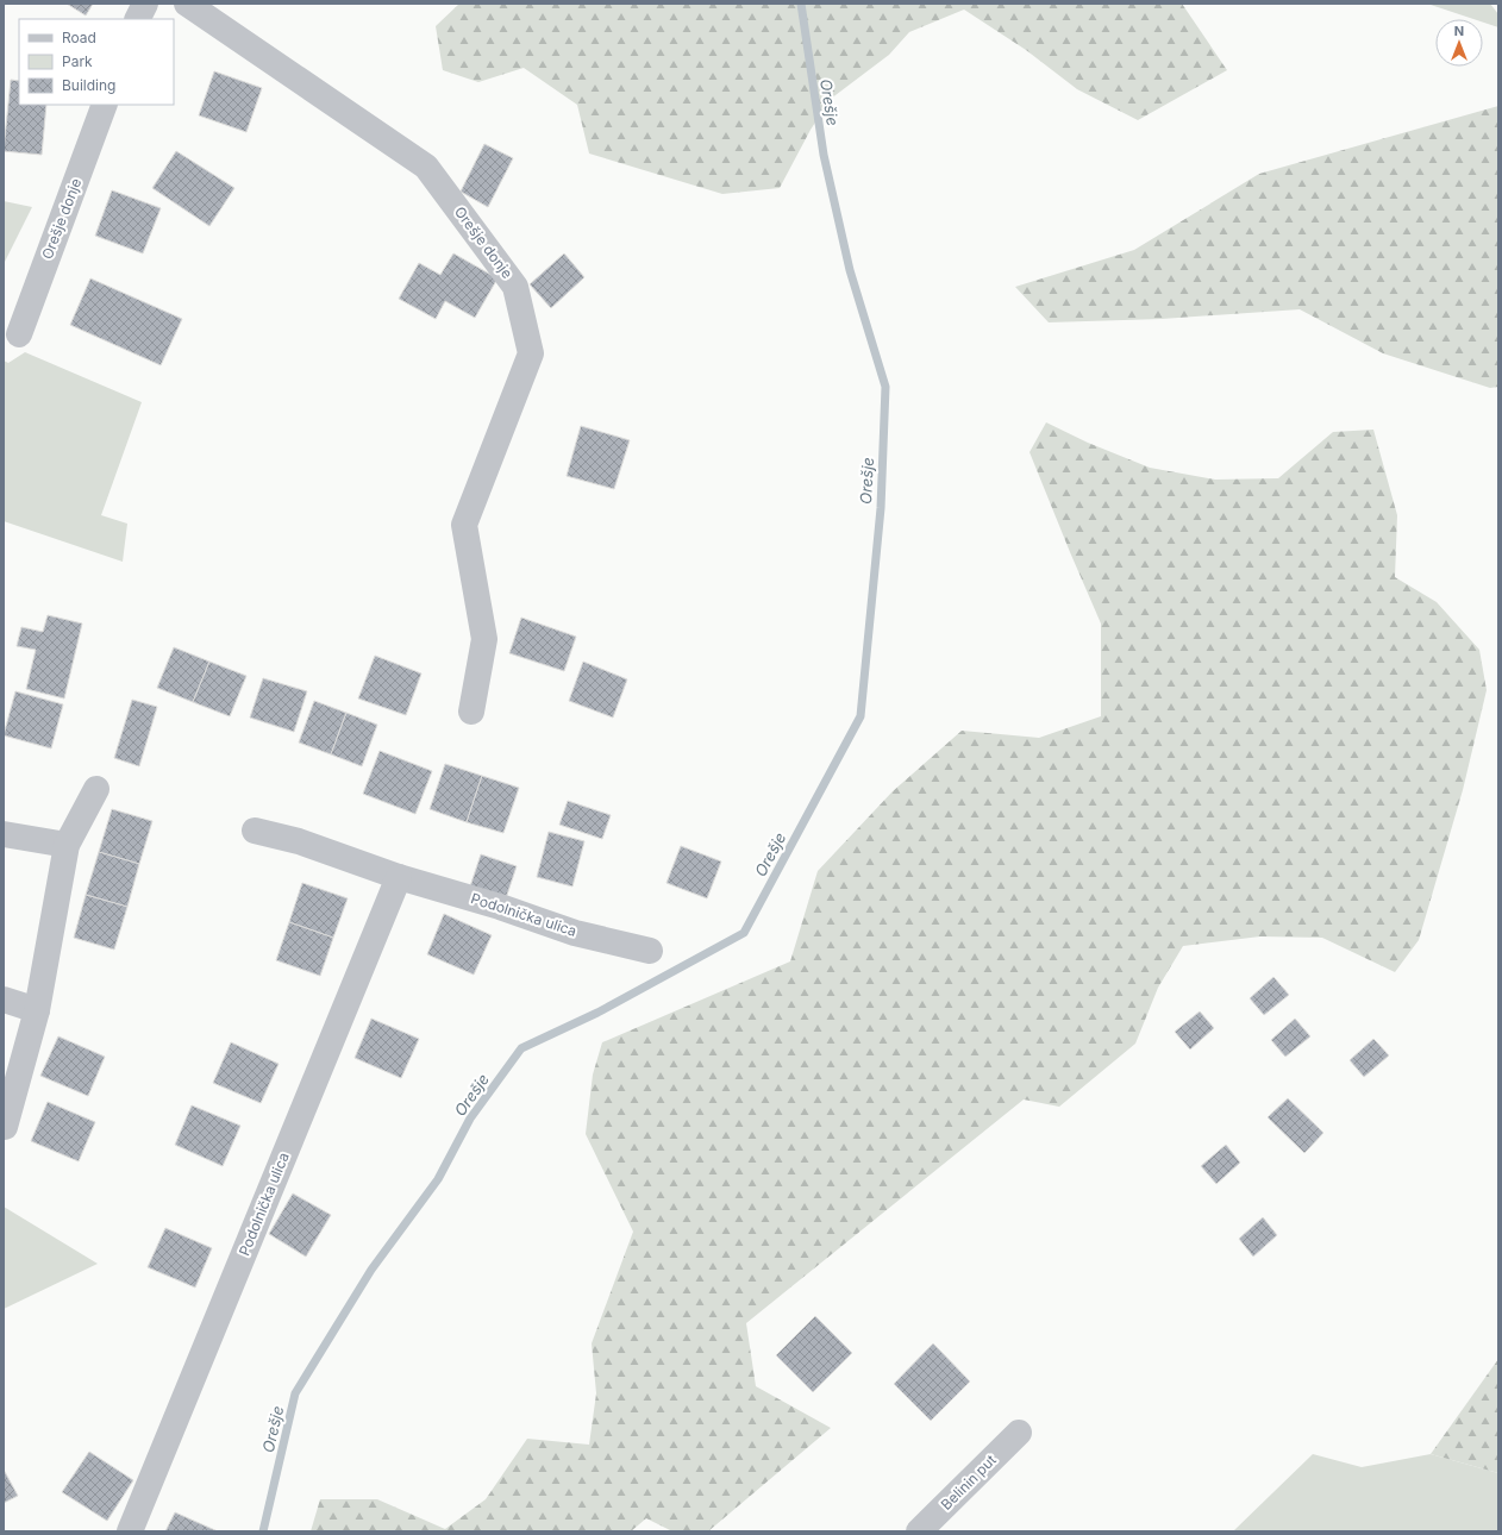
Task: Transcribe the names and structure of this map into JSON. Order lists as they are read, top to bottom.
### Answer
{
  "streets": {
    "street": ["Orešje donje", "Podolnička ulica", "Belinin put"]
  },
  "water": ["Orešje"],
  "legend": ["Road", "Park", "Building"],
  "north": "top"
}
